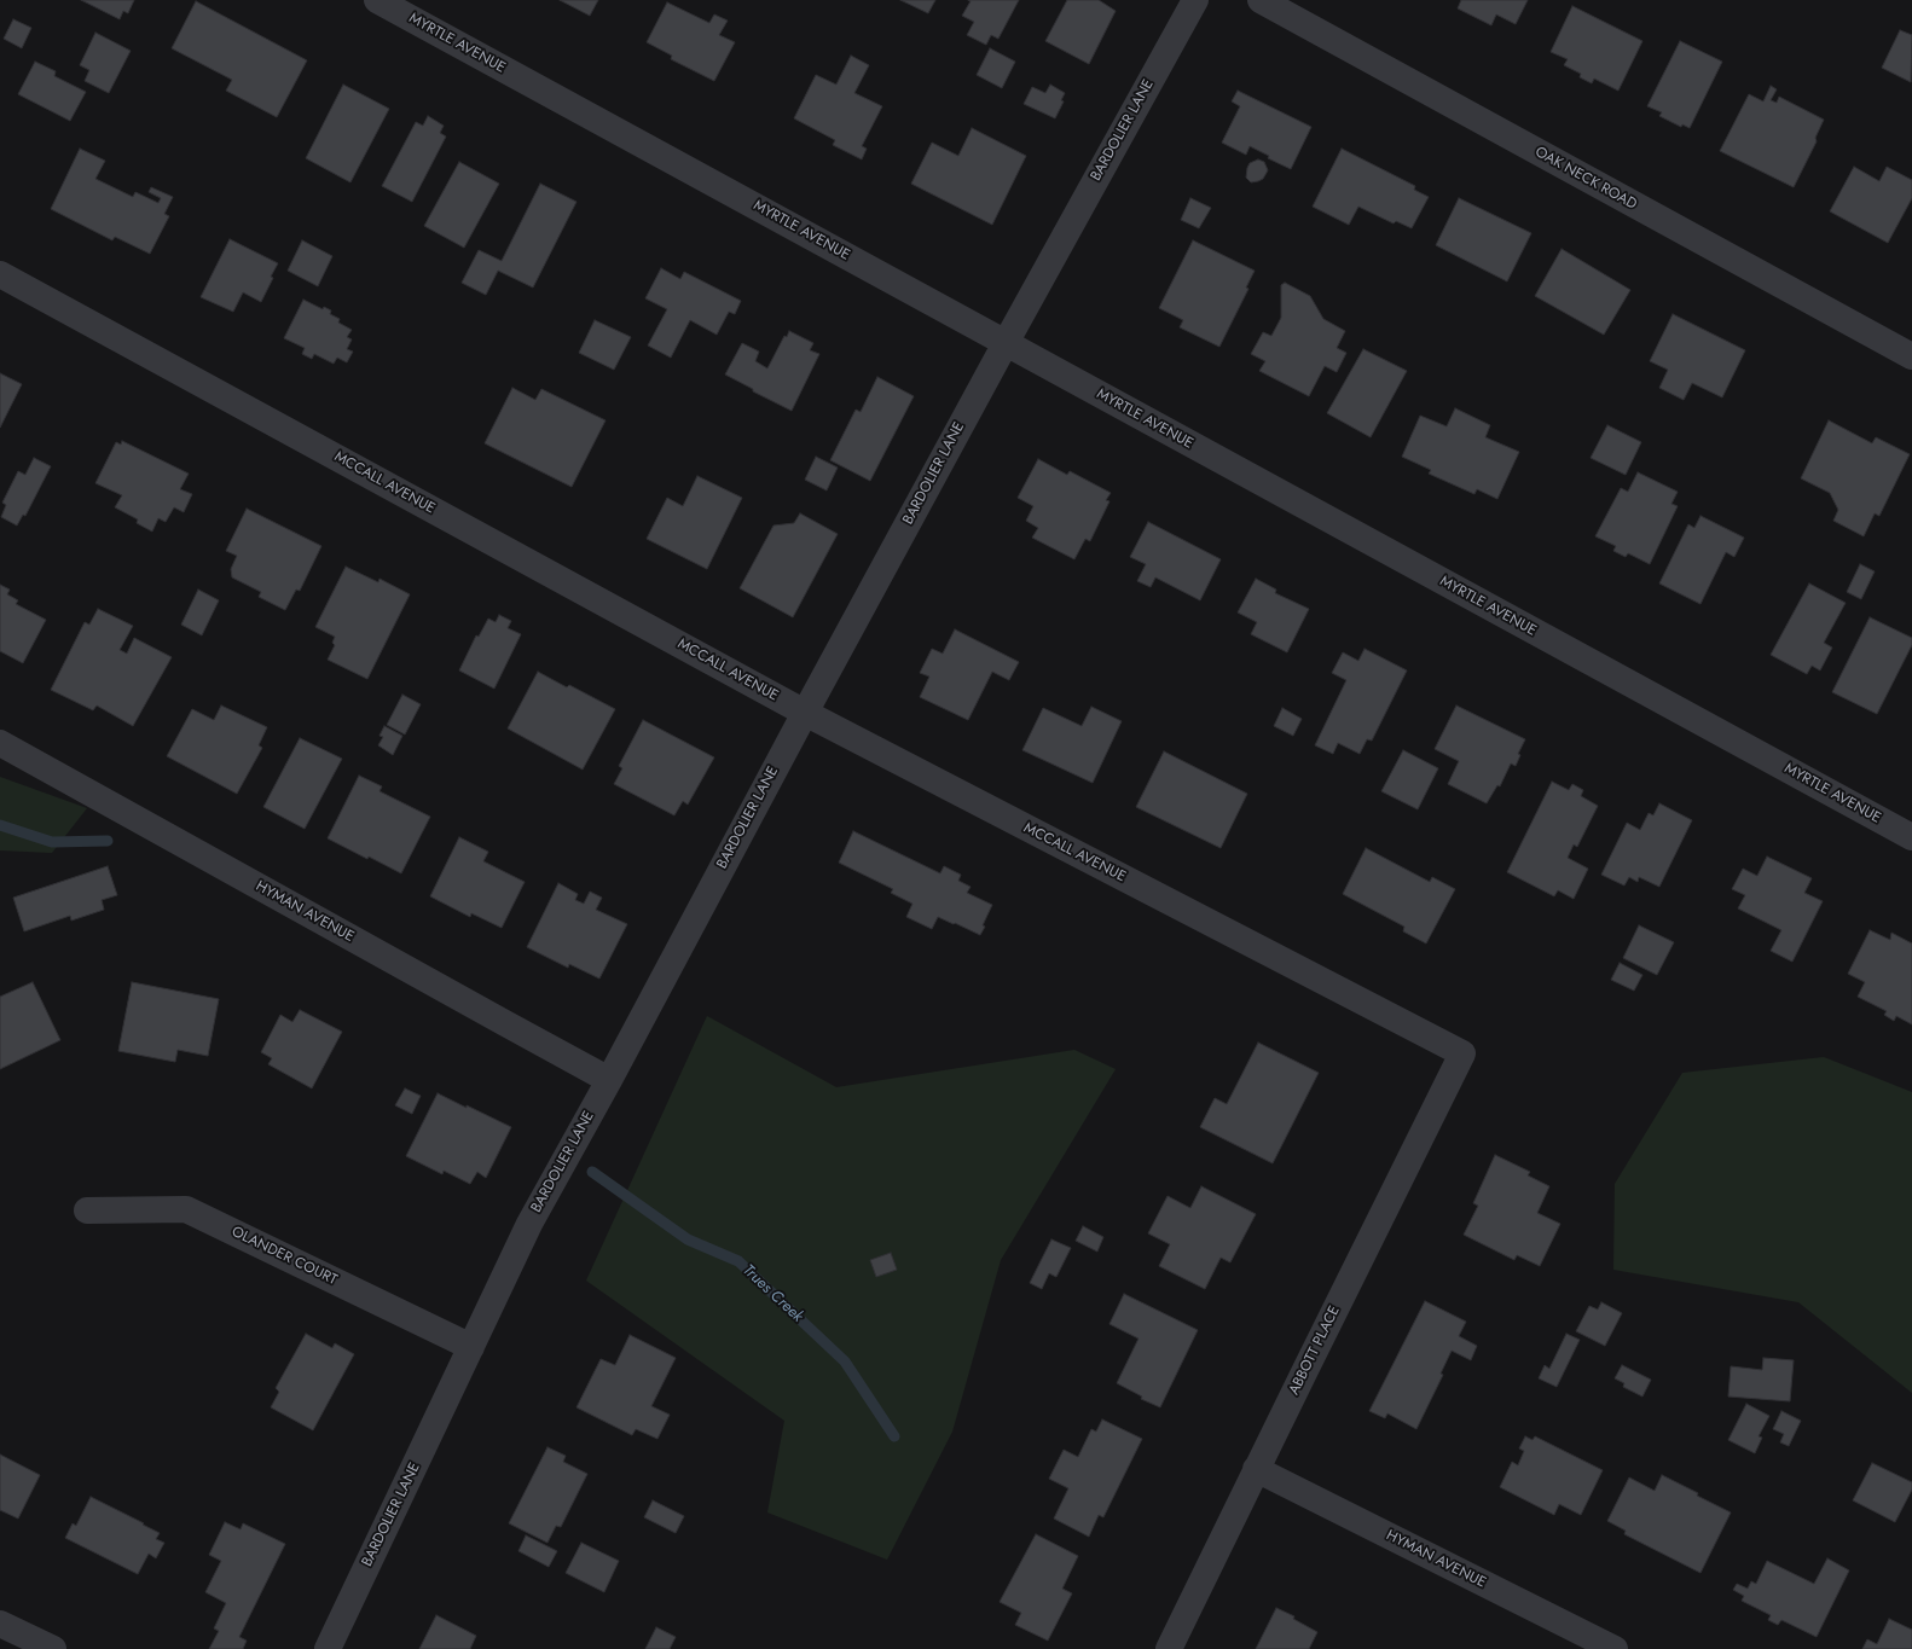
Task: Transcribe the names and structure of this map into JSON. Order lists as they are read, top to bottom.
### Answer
{
  "streets": {
    "street": [
      "MYRTLE AVENUE",
      "BARDOLIER LANE",
      "OAK NECK ROAD",
      "MCCALL AVENUE",
      "HYMAN AVENUE",
      "OLANDER COURT",
      "ABBOTT PLACE"
    ]
  },
  "crossings": [
    ["MYRTLE AVENUE", "BARDOLIER LANE"],
    ["BARDOLIER LANE", "MCCALL AVENUE"],
    ["BARDOLIER LANE", "HYMAN AVENUE"],
    ["BARDOLIER LANE", "OLANDER COURT"],
    ["MCCALL AVENUE", "ABBOTT PLACE"],
    ["HYMAN AVENUE", "ABBOTT PLACE"]
  ],
  "water": ["Trues Creek"]
}
